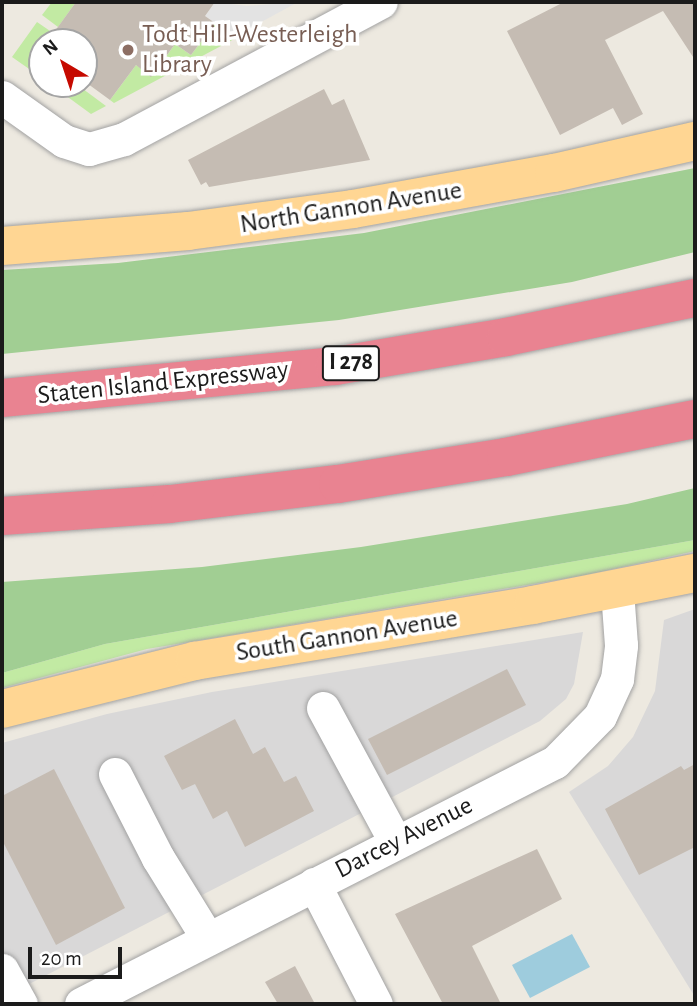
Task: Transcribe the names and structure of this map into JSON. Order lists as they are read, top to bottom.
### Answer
{
  "streets": {
    "highway": ["I 278", "Staten Island Expressway"],
    "main road": ["North Gannon Avenue", "South Gannon Avenue"],
    "street": ["Darcey Avenue"]
  },
  "crossings": [
    ["South Gannon Avenue", "Darcey Avenue"]
  ],
  "places": ["Todt Hill-Westerleigh Library"],
  "scale_bar": "20 m",
  "north": "top left"
}
